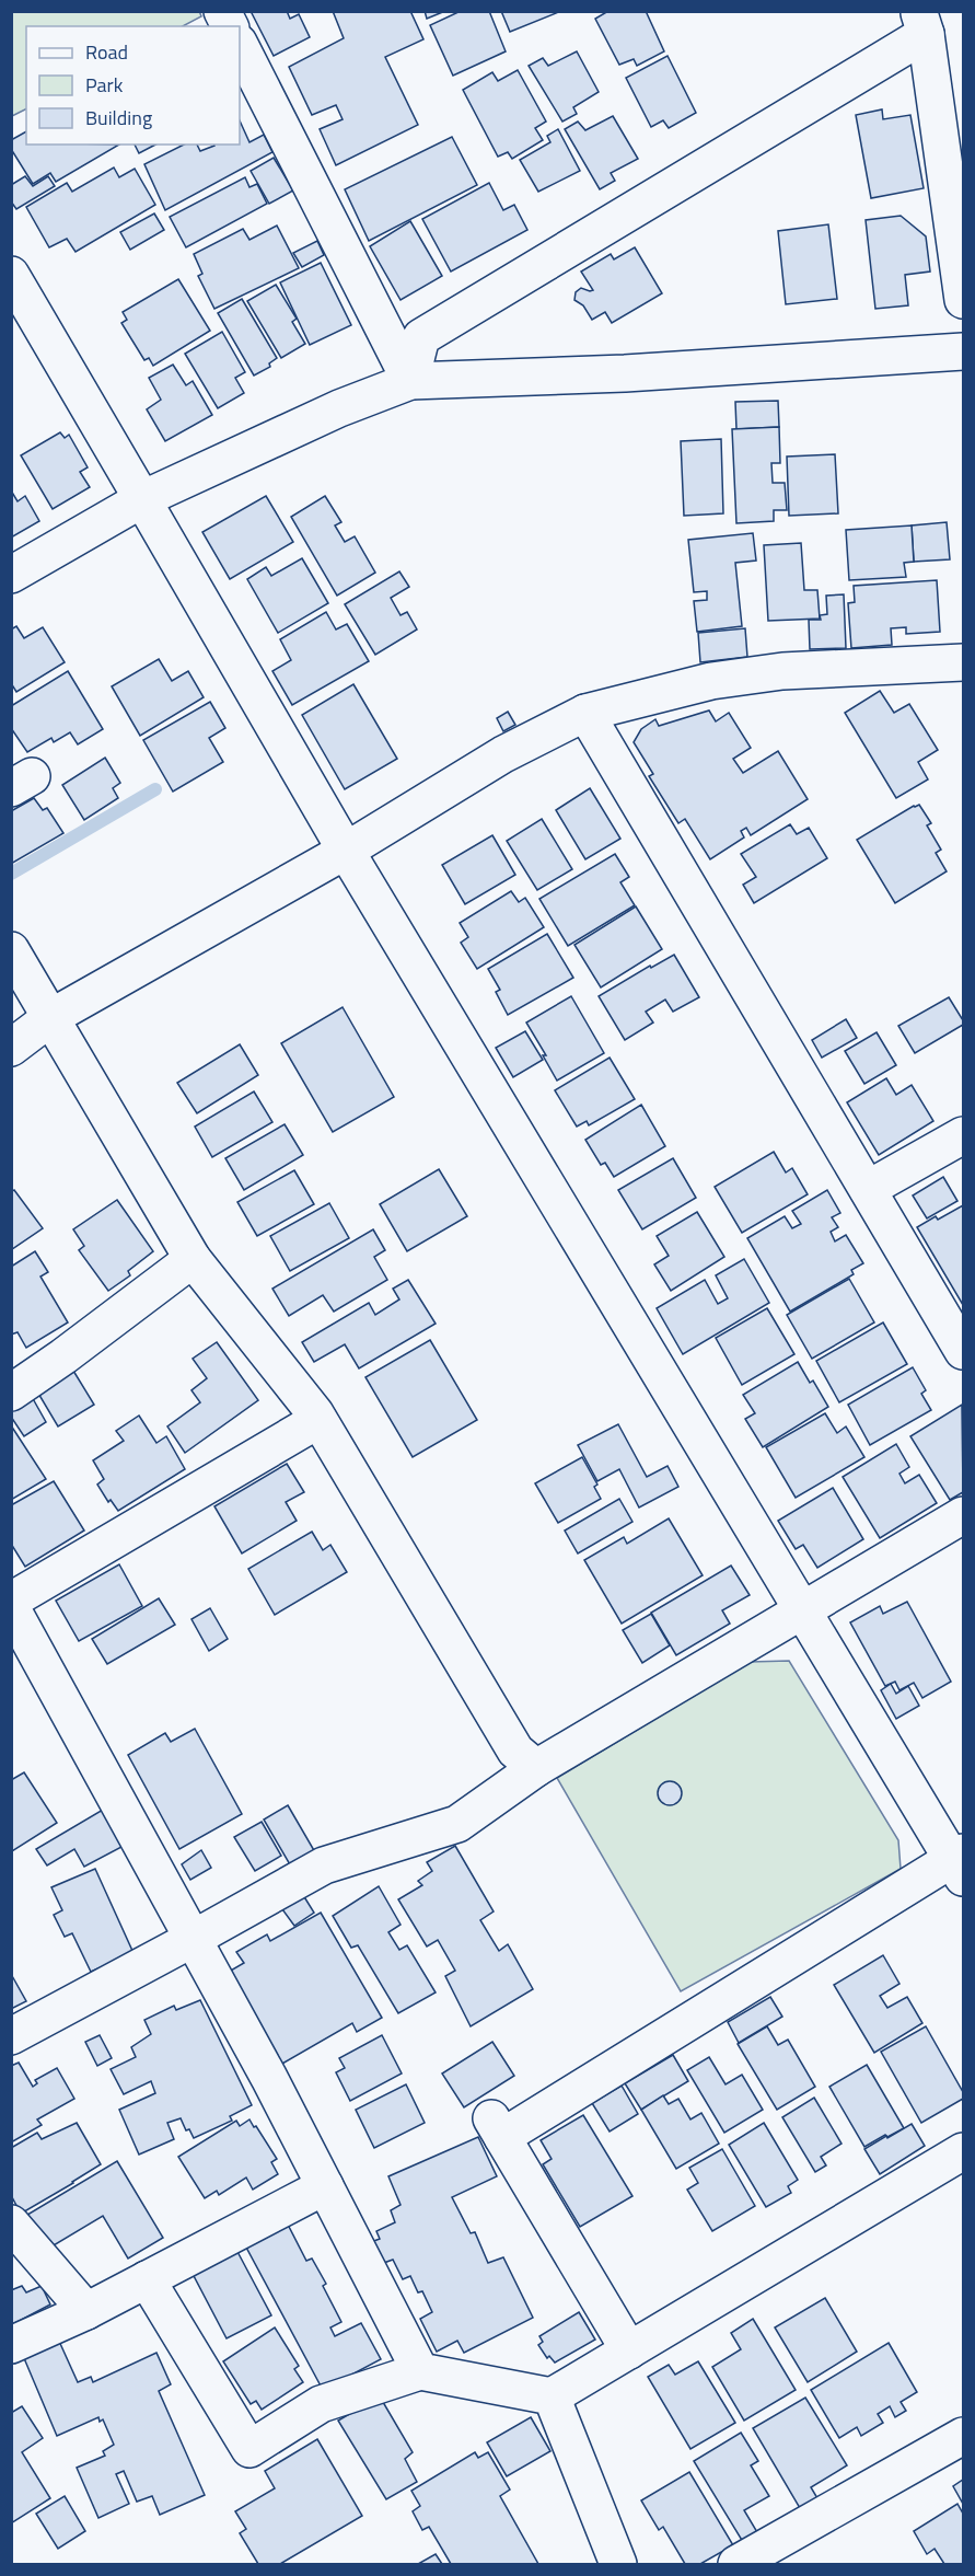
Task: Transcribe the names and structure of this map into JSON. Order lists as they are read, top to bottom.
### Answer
{
  "legend": ["Road", "Park", "Building"]
}
